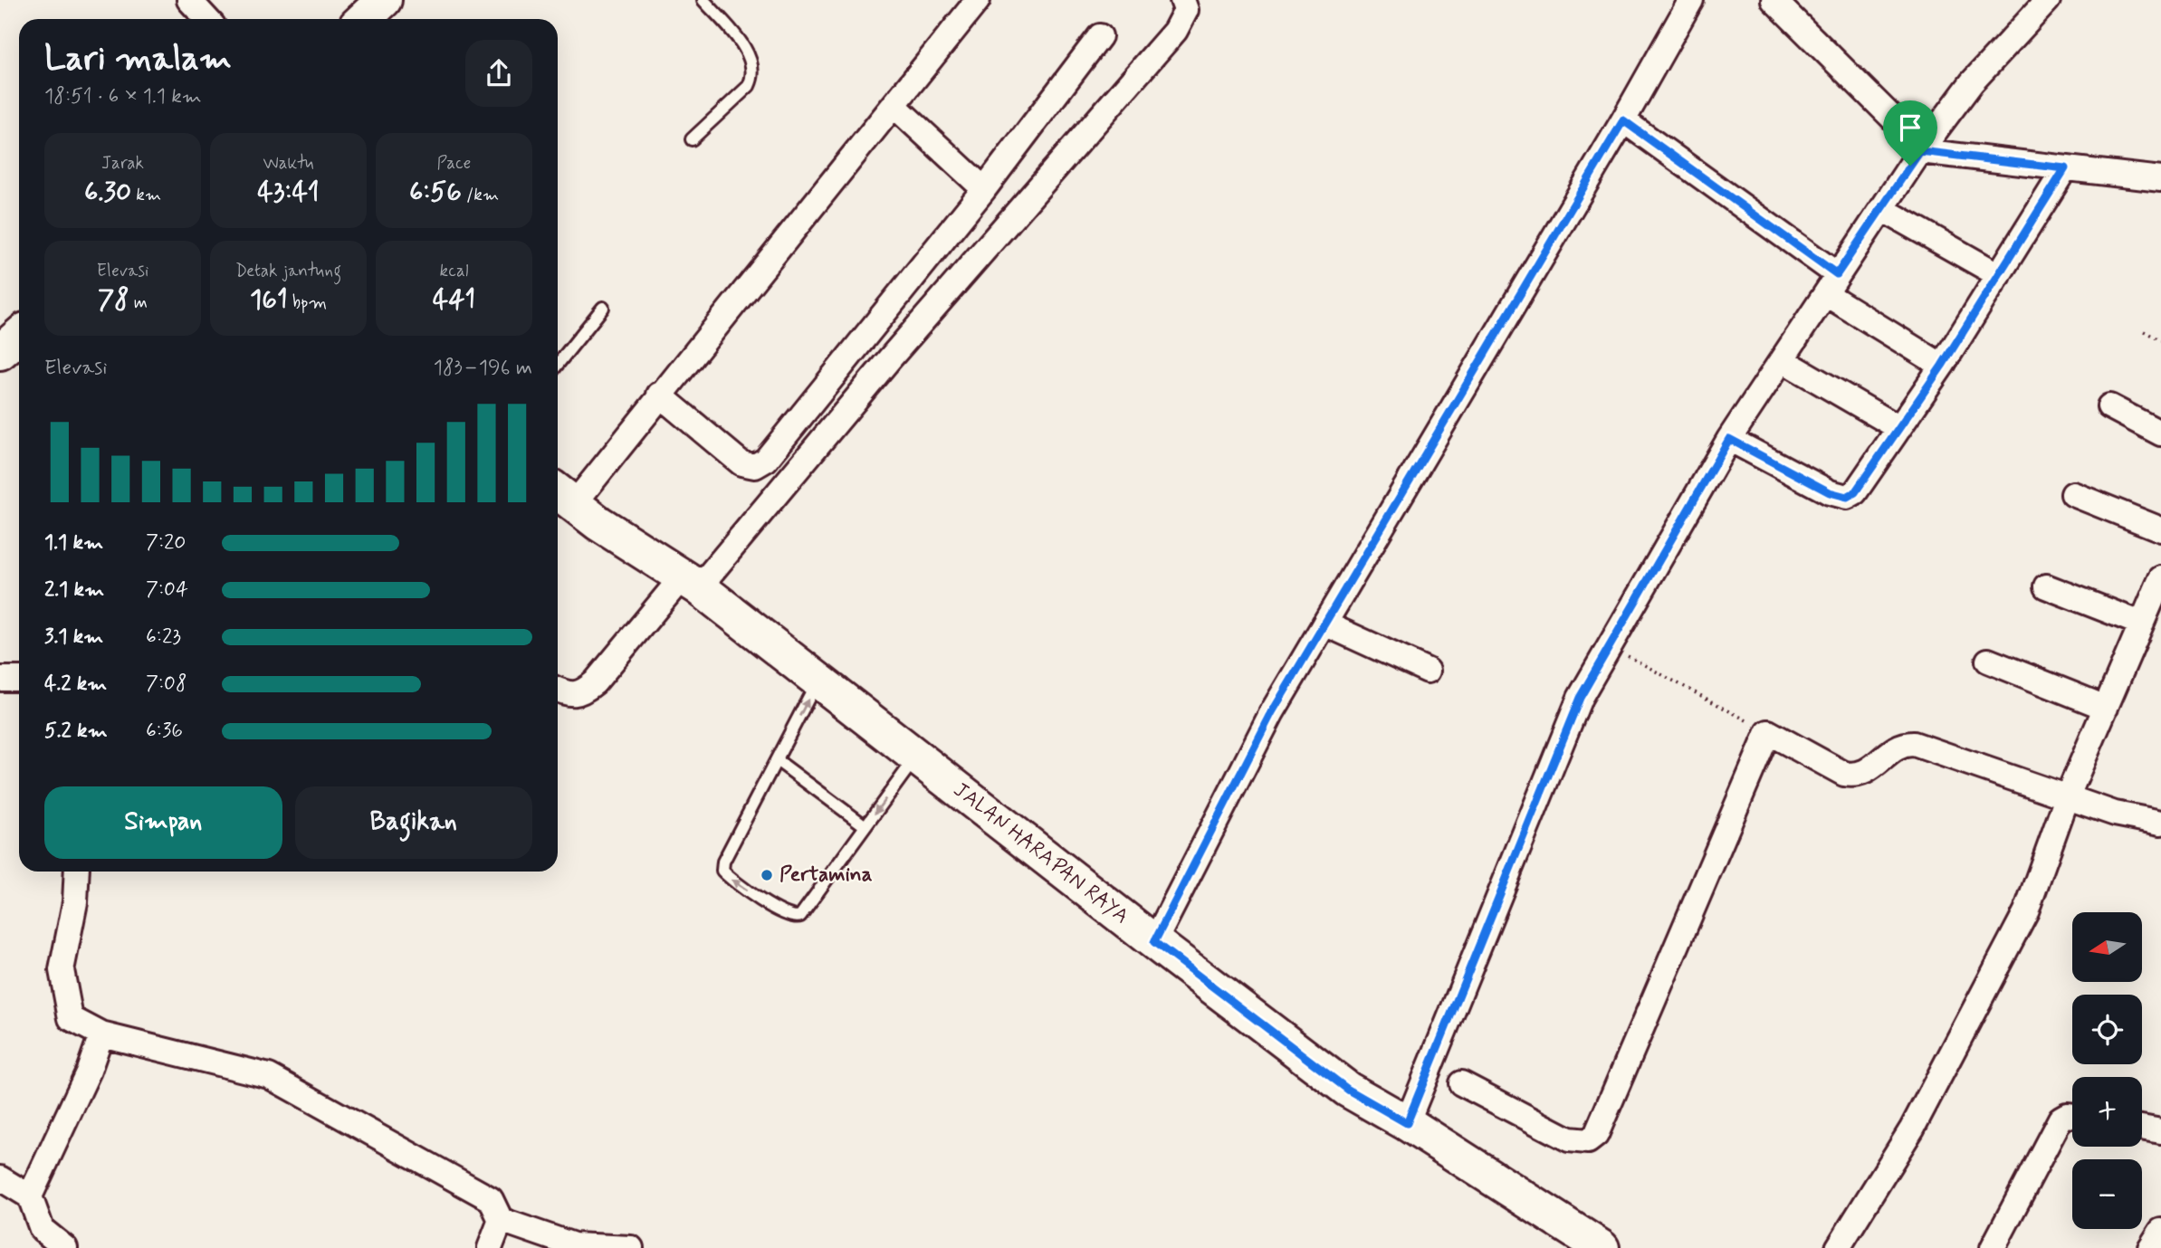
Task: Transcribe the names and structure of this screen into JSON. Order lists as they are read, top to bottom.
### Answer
{
  "streets": {
    "main road": ["JALAN HARAPAN RAYA"]
  },
  "places": ["Pertamina"],
  "north": "left",
  "page": {
    "heading": ["Lari malam", "18:51 · 6 × 1.1 km"],
    "stats": [
      ["Jarak", "6.30 km"],
      ["Waktu", "43:41"],
      ["Pace", "6:56 /km"],
      ["Elevasi", "78 m"],
      ["Detak jantung", "161 bpm"],
      ["kcal", "441"]
    ],
    "chart": ["Elevasi", "183–196 m"],
    "list": [
      {
        "name": "1.1 km",
        "note": "7:20"
      },
      {
        "name": "2.1 km",
        "note": "7:04"
      },
      {
        "name": "3.1 km",
        "note": "6:23"
      },
      {
        "name": "4.2 km",
        "note": "7:08"
      },
      {
        "name": "5.2 km",
        "note": "6:36"
      }
    ],
    "buttons": ["Simpan", "Bagikan"],
    "map_buttons": ["+", "−"]
  }
}
